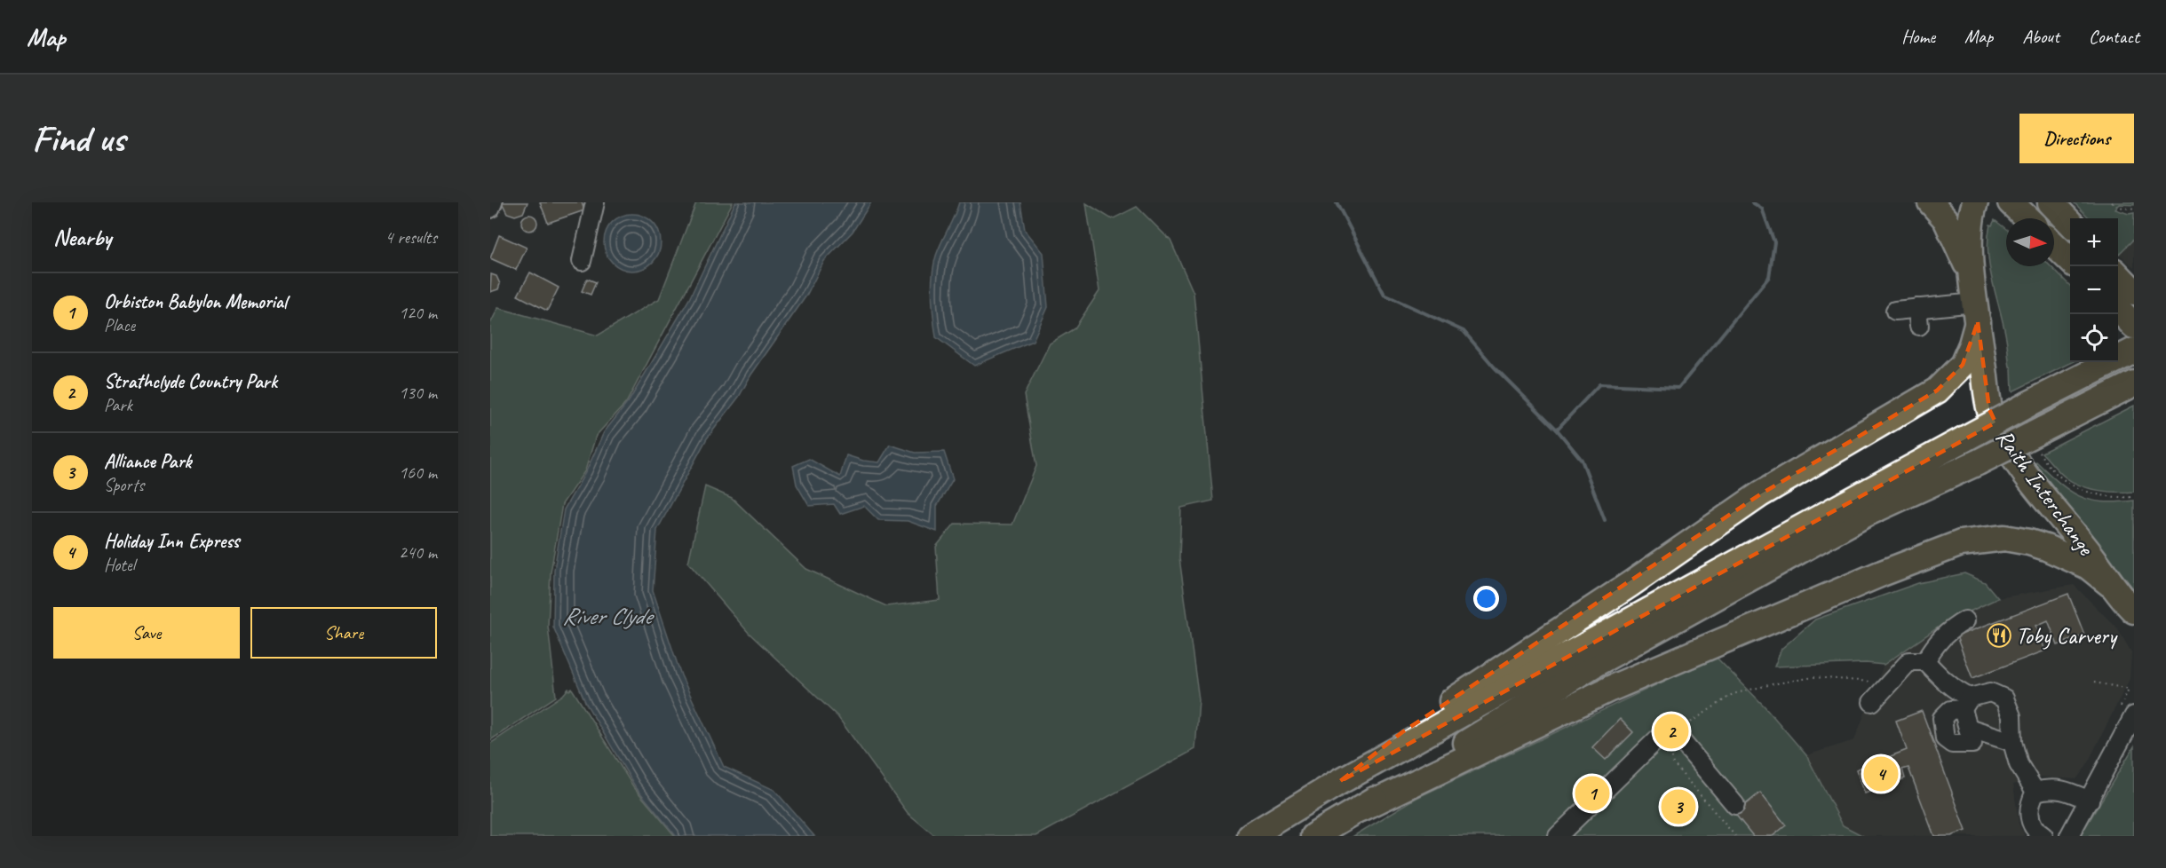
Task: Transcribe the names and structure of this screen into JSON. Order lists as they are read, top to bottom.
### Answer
{
  "streets": {
    "highway": ["Raith Interchange"]
  },
  "water": ["River Clyde"],
  "places": {
    "restaurant": ["Toby Carvery"]
  },
  "north": "right",
  "page": {
    "header": "Map",
    "nav": [
      "Home",
      "Map",
      "About",
      "Contact"
    ],
    "buttons": [
      "Directions",
      ["Save", "Share"]
    ],
    "title": "Find us",
    "heading": ["Nearby", "4 results"],
    "map_buttons": ["+", "−"],
    "list": [
      {
        "mark": "1",
        "name": "Orbiston Babylon Memorial",
        "note": "Place",
        "value": "120 m"
      },
      {
        "mark": "2",
        "name": "Strathclyde Country Park",
        "note": "Park",
        "value": "130 m"
      },
      {
        "mark": "3",
        "name": "Alliance Park",
        "note": "Sports",
        "value": "160 m"
      },
      {
        "mark": "4",
        "name": "Holiday Inn Express",
        "note": "Hotel",
        "value": "240 m"
      }
    ],
    "pins": [
      "2",
      "4",
      "1",
      "3"
    ]
  }
}
